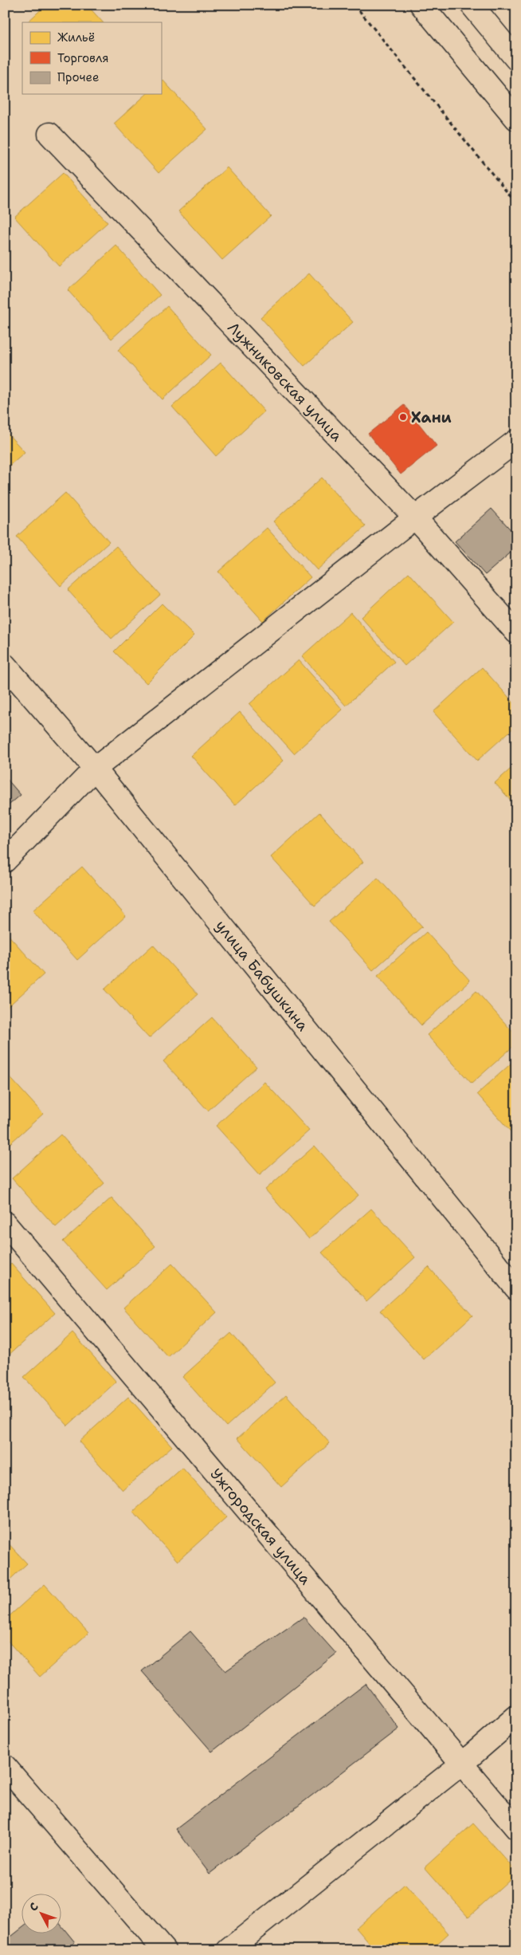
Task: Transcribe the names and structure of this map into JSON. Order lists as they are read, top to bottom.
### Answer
{
  "streets": {
    "street": ["Лужниковская улица", "улица Бабушкина", "Ужгородская улица"]
  },
  "places": ["Хани"],
  "legend": ["Жильё", "Торговля", "Прочее"],
  "north": "top left"
}
